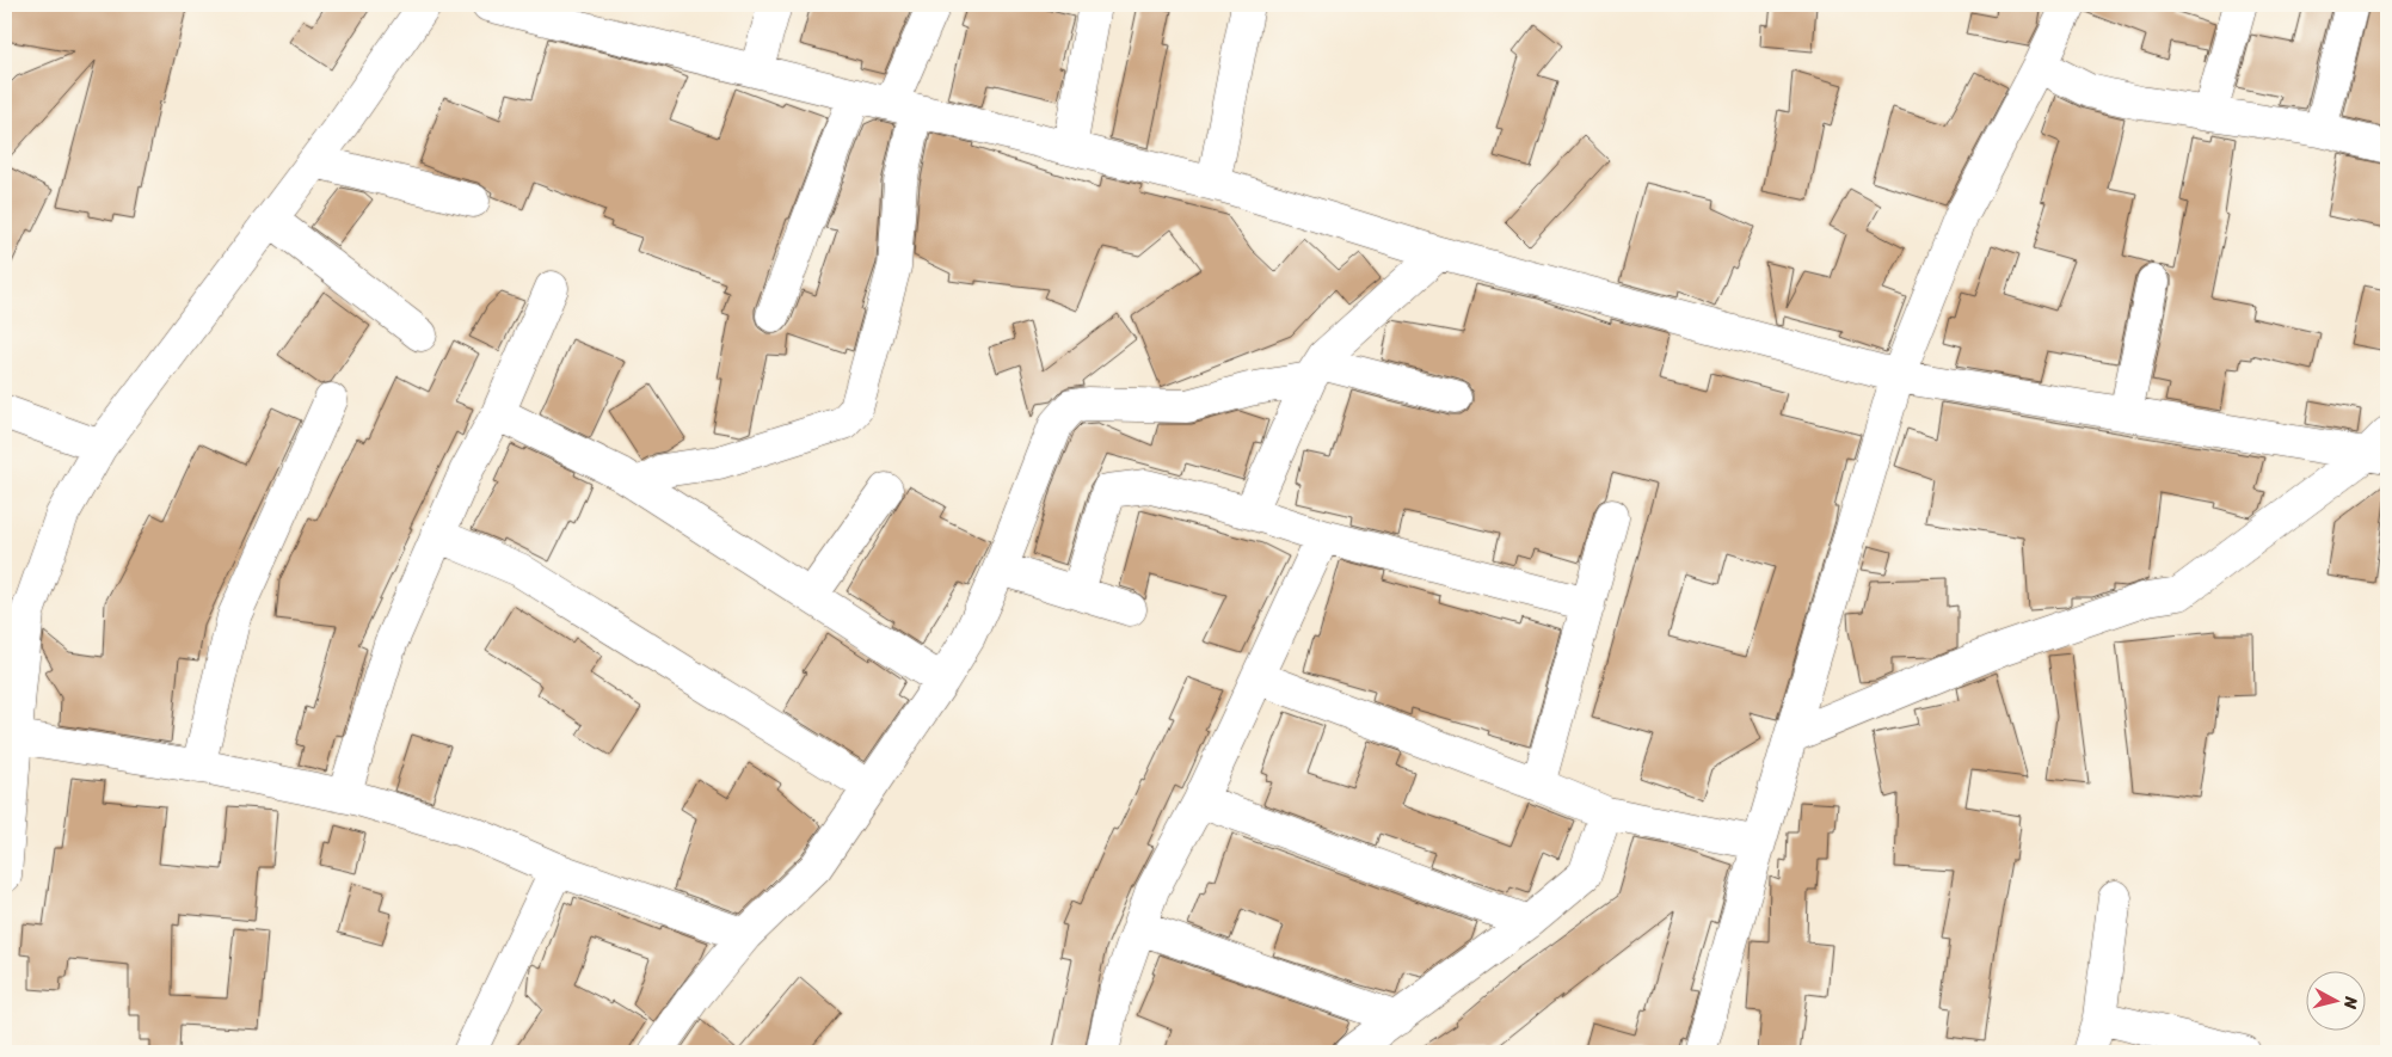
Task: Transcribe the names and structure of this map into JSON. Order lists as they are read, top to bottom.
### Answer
{
  "north": "right"
}
